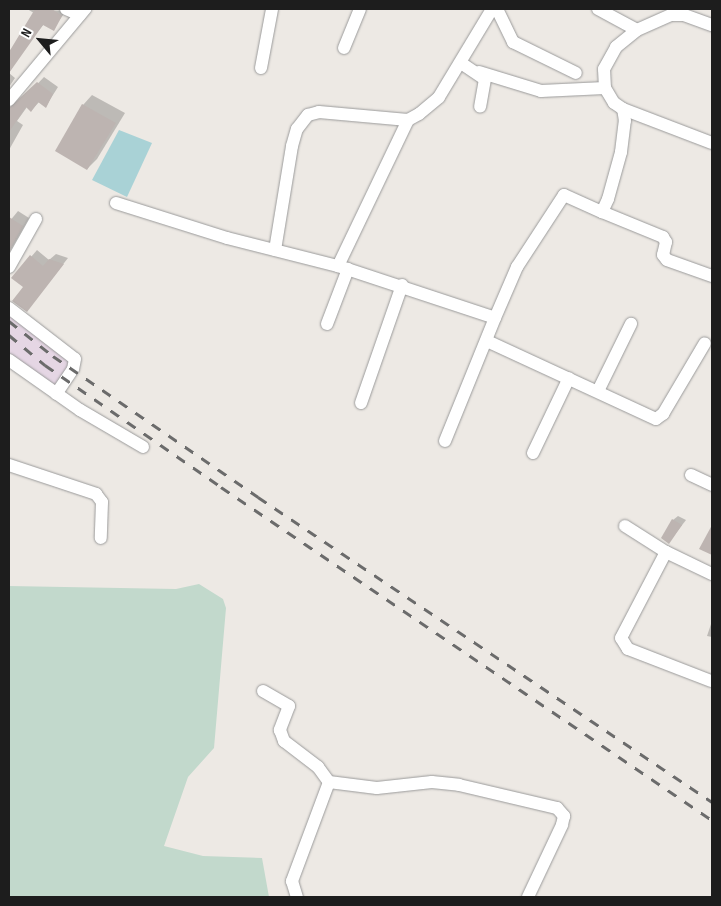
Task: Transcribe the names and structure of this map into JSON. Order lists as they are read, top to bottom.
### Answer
{
  "north": "top left"
}
